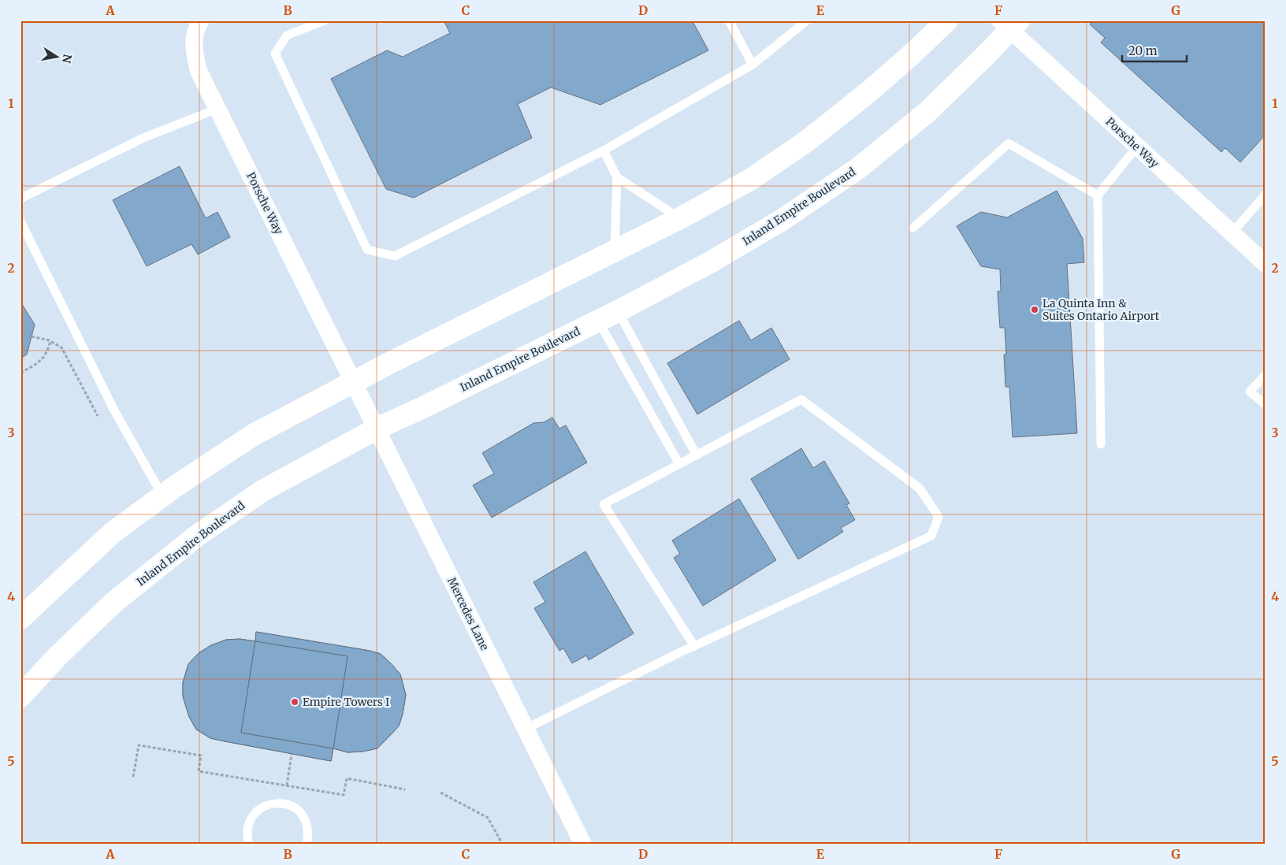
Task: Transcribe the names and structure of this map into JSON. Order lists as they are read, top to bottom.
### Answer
{
  "streets": {
    "main road": ["Inland Empire Boulevard"],
    "street": ["Porsche Way", "Mercedes Lane"]
  },
  "crossings": [
    ["Porsche Way", "Inland Empire Boulevard"],
    ["Porsche Way", "Mercedes Lane"],
    ["Inland Empire Boulevard", "Mercedes Lane"]
  ],
  "places": ["La Quinta Inn & Suites Ontario Airport", "Empire Towers I"],
  "scale_bar": "20 m",
  "north": "right",
  "grid": {
    "columns": [
      "A",
      "B",
      "C",
      "D",
      "E",
      "F",
      "G"
    ],
    "rows": [
      "1",
      "2",
      "3",
      "4",
      "5"
    ]
  }
}
